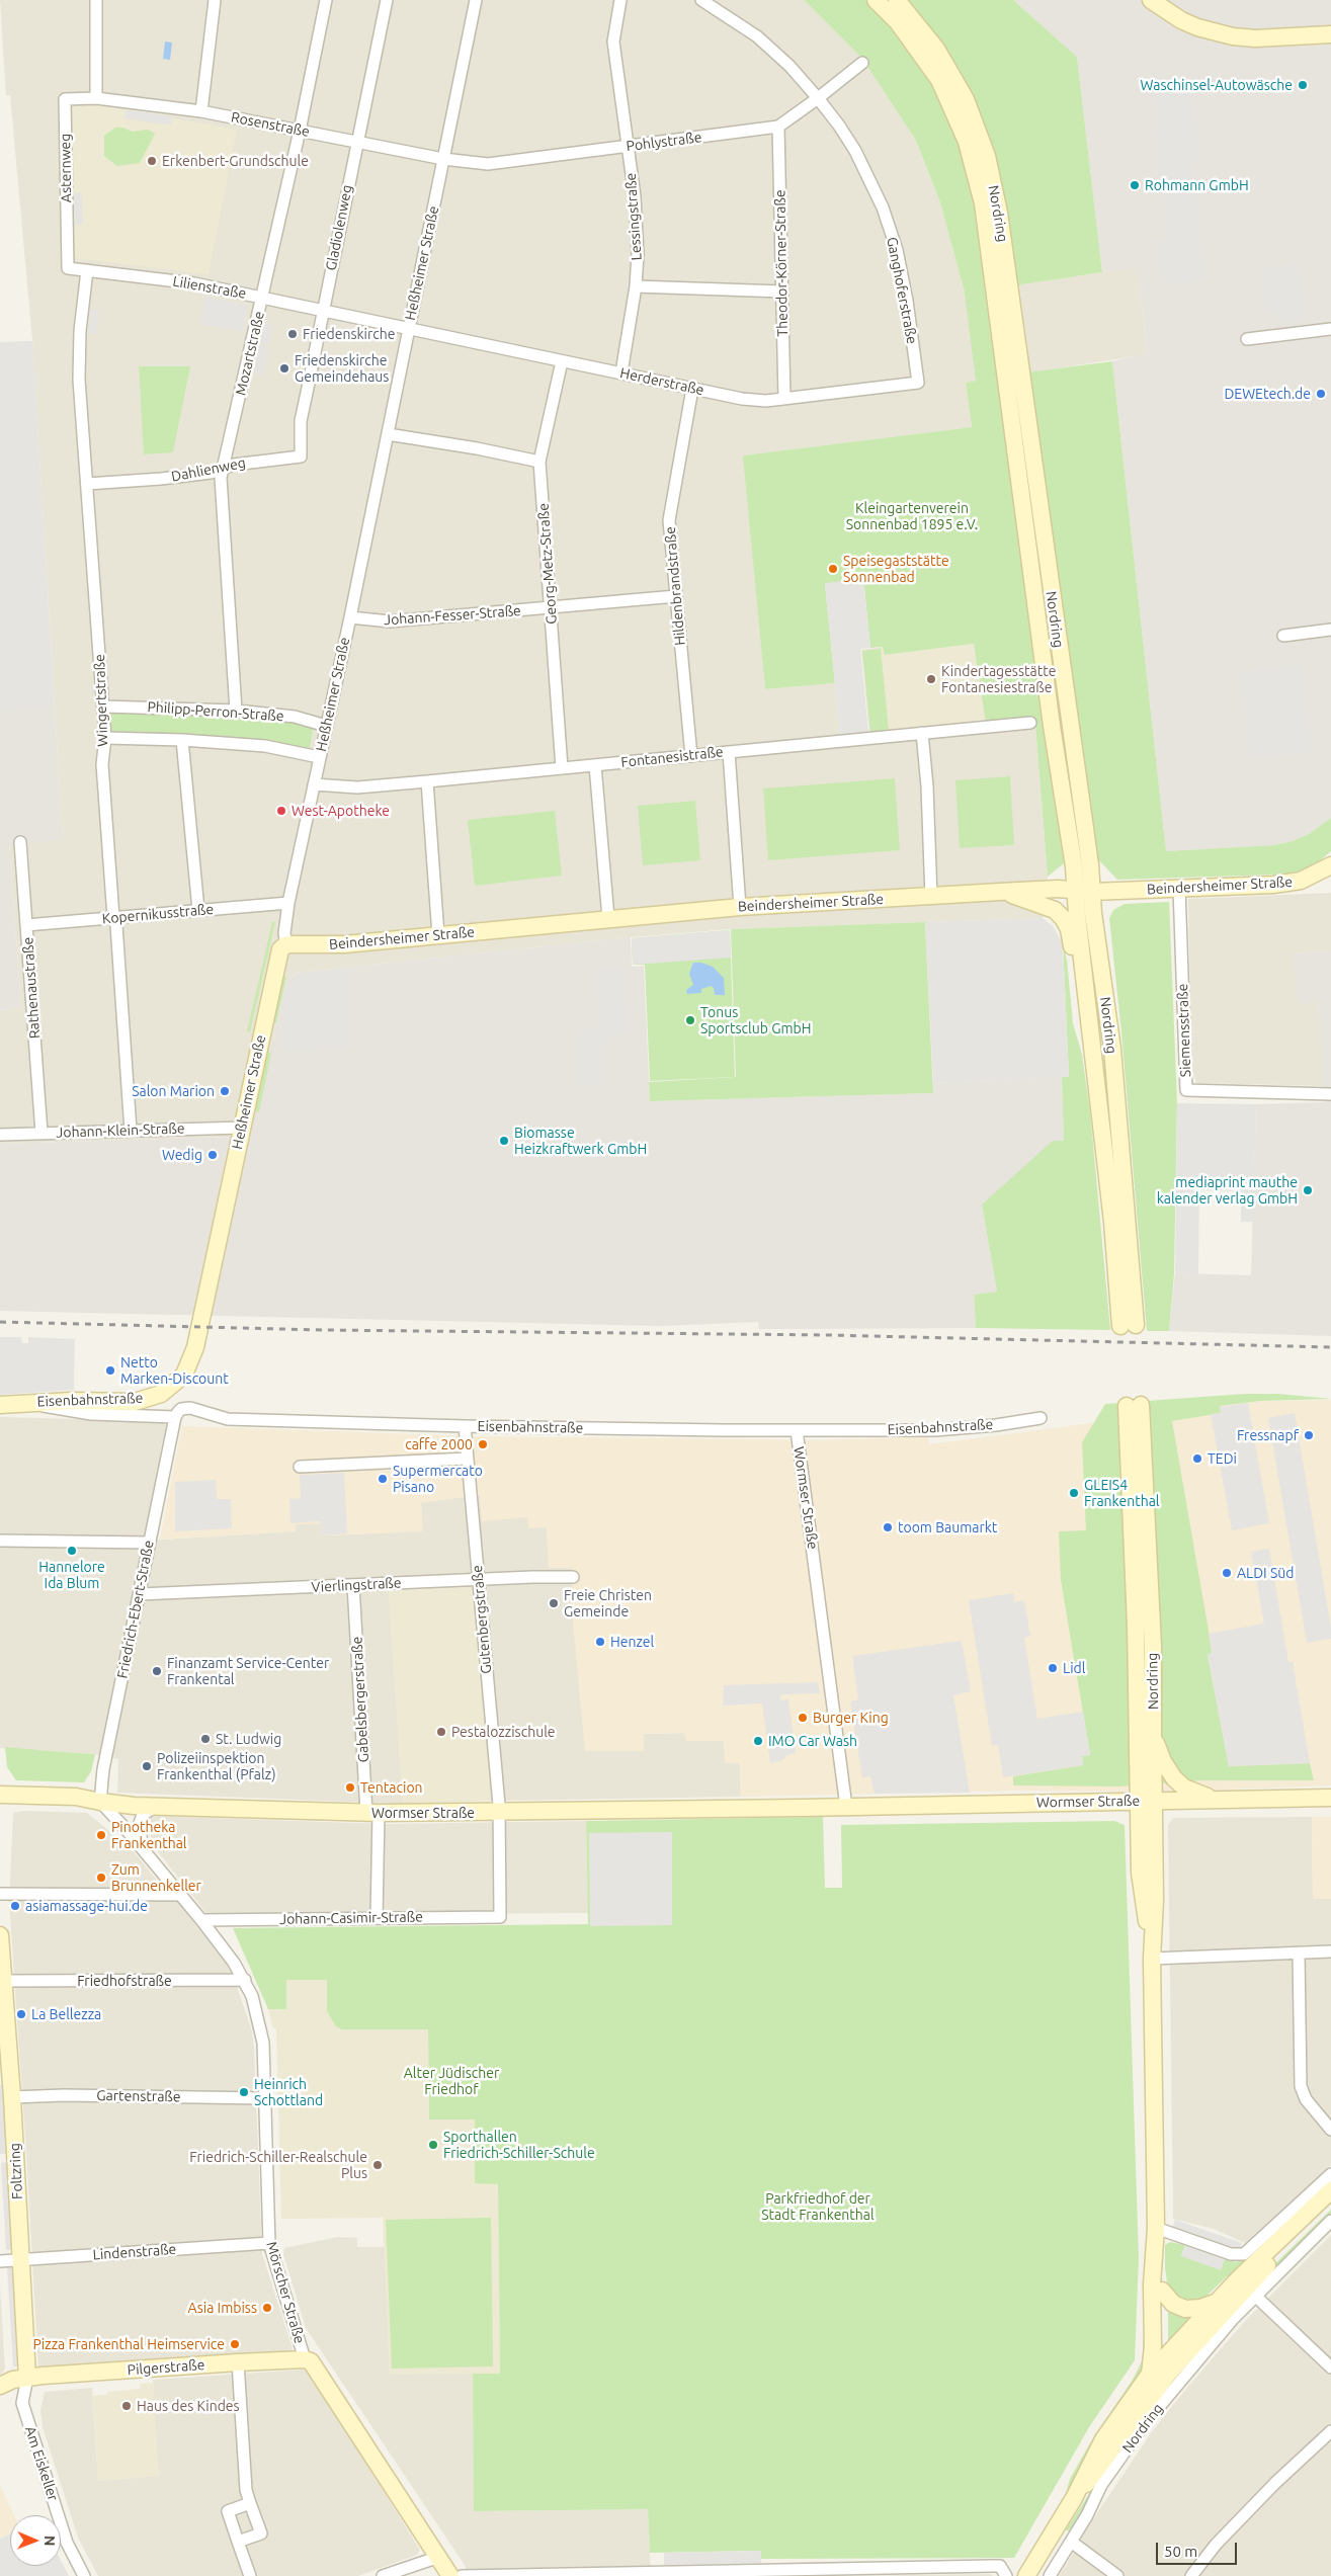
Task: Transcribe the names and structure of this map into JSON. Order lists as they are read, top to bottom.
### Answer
{
  "streets": {
    "main road": [
      "Nordring",
      "Heßheimer Straße",
      "Beindersheimer Straße",
      "Eisenbahnstraße",
      "Wormser Straße",
      "Foltzring",
      "Mörscher Straße",
      "Pilgerstraße"
    ],
    "street": [
      "Rosenstraße",
      "Pohlystraße",
      "Asternweg",
      "Lessingstraße",
      "Gladiolenweg",
      "Theodor-Körner-Straße",
      "Lilienstraße",
      "Ganghoferstraße",
      "Mozartstraße",
      "Herderstraße",
      "Dahlienweg",
      "Georg-Metz-Straße",
      "Hildenbrandstraße",
      "Johann-Fesser-Straße",
      "Wingertstraße",
      "Philipp-Perron-Straße",
      "Fontanesistraße",
      "Kopernikusstraße",
      "Rathenaustraße",
      "Siemensstraße",
      "Johann-Klein-Straße",
      "Vierlingstraße",
      "Friedrich-Ebert-Straße",
      "Gutenbergstraße",
      "Gabelsbergerstraße",
      "Johann-Casimir-Straße",
      "Friedhofstraße",
      "Gartenstraße",
      "Lindenstraße",
      "Am Eiskeller"
    ]
  },
  "crossings": [
    ["Rosenstraße", "Pohlystraße"],
    ["Rosenstraße", "Asternweg"],
    ["Rosenstraße", "Gladiolenweg"],
    ["Rosenstraße", "Heßheimer Straße"],
    ["Rosenstraße", "Mozartstraße"],
    ["Pohlystraße", "Lessingstraße"],
    ["Pohlystraße", "Heßheimer Straße"],
    ["Pohlystraße", "Theodor-Körner-Straße"],
    ["Pohlystraße", "Ganghoferstraße"],
    ["Asternweg", "Lilienstraße"],
    ["Nordring", "Beindersheimer Straße"],
    ["Nordring", "Wormser Straße"],
    ["Lessingstraße", "Herderstraße"],
    ["Gladiolenweg", "Lilienstraße"],
    ["Gladiolenweg", "Dahlienweg"],
    ["Heßheimer Straße", "Lilienstraße"],
    ["Heßheimer Straße", "Herderstraße"],
    ["Heßheimer Straße", "Johann-Fesser-Straße"],
    ["Heßheimer Straße", "Philipp-Perron-Straße"],
    ["Heßheimer Straße", "Fontanesistraße"],
    ["Heßheimer Straße", "Beindersheimer Straße"],
    ["Heßheimer Straße", "Kopernikusstraße"],
    ["Heßheimer Straße", "Johann-Klein-Straße"],
    ["Heßheimer Straße", "Eisenbahnstraße"],
    ["Theodor-Körner-Straße", "Herderstraße"],
    ["Lilienstraße", "Mozartstraße"],
    ["Lilienstraße", "Herderstraße"],
    ["Lilienstraße", "Wingertstraße"],
    ["Ganghoferstraße", "Herderstraße"],
    ["Mozartstraße", "Dahlienweg"],
    ["Mozartstraße", "Philipp-Perron-Straße"],
    ["Herderstraße", "Georg-Metz-Straße"],
    ["Herderstraße", "Hildenbrandstraße"],
    ["Dahlienweg", "Wingertstraße"],
    ["Georg-Metz-Straße", "Johann-Fesser-Straße"],
    ["Georg-Metz-Straße", "Fontanesistraße"],
    ["Hildenbrandstraße", "Johann-Fesser-Straße"],
    ["Hildenbrandstraße", "Fontanesistraße"],
    ["Wingertstraße", "Philipp-Perron-Straße"],
    ["Wingertstraße", "Kopernikusstraße"],
    ["Wingertstraße", "Johann-Klein-Straße"],
    ["Beindersheimer Straße", "Siemensstraße"],
    ["Kopernikusstraße", "Rathenaustraße"],
    ["Rathenaustraße", "Johann-Klein-Straße"],
    ["Eisenbahnstraße", "Wormser Straße"],
    ["Eisenbahnstraße", "Friedrich-Ebert-Straße"],
    ["Eisenbahnstraße", "Gutenbergstraße"],
    ["Wormser Straße", "Friedrich-Ebert-Straße"],
    ["Wormser Straße", "Gutenbergstraße"],
    ["Wormser Straße", "Gabelsbergerstraße"],
    ["Wormser Straße", "Mörscher Straße"],
    ["Vierlingstraße", "Friedrich-Ebert-Straße"],
    ["Vierlingstraße", "Gutenbergstraße"],
    ["Vierlingstraße", "Gabelsbergerstraße"],
    ["Friedrich-Ebert-Straße", "Mörscher Straße"],
    ["Gutenbergstraße", "Johann-Casimir-Straße"],
    ["Gabelsbergerstraße", "Johann-Casimir-Straße"],
    ["Johann-Casimir-Straße", "Mörscher Straße"],
    ["Friedhofstraße", "Foltzring"],
    ["Friedhofstraße", "Mörscher Straße"],
    ["Gartenstraße", "Foltzring"],
    ["Gartenstraße", "Mörscher Straße"],
    ["Foltzring", "Lindenstraße"],
    ["Foltzring", "Pilgerstraße"],
    ["Foltzring", "Am Eiskeller"],
    ["Lindenstraße", "Mörscher Straße"],
    ["Mörscher Straße", "Pilgerstraße"],
    ["Pilgerstraße", "Am Eiskeller"]
  ],
  "parks": ["Kleingartenverein Sonnenbad 1895 e.V.", "Alter Jüdischer Friedhof", "Parkfriedhof der Stadt Frankenthal"],
  "places": [
    "Waschinsel-Autowäsche",
    "Erkenbert-Grundschule",
    "Rohmann GmbH",
    "Friedenskirche",
    "Friedenskirche Gemeindehaus",
    "DEWEtech.de",
    "Speisegaststätte Sonnenbad",
    "Kindertagesstätte Fontanesiestraße",
    "West-Apotheke",
    "Tonus Sportsclub GmbH",
    "Salon Marion",
    "Biomasse Heizkraftwerk GmbH",
    "Wedig",
    "mediaprint mauthe kalender verlag GmbH",
    "Netto Marken-Discount",
    "Fressnapf",
    "caffe 2000",
    "TEDi",
    "Supermercato Pisano",
    "GLEIS4 Frankenthal",
    "toom Baumarkt",
    "Hannelore Ida Blum",
    "ALDI Süd",
    "Freie Christen Gemeinde",
    "Henzel",
    "Lidl",
    "Finanzamt Service-Center Frankental",
    "Burger King",
    "Pestalozzischule",
    "St. Ludwig",
    "IMO Car Wash",
    "Polizeiinspektion Frankenthal (Pfalz)",
    "Tentacion",
    "Pinotheka Frankenthal",
    "Zum Brunnenkeller",
    "asiamassage-hui.de",
    "La Bellezza",
    "Heinrich Schottland",
    "Sporthallen Friedrich-Schiller-Schule",
    "Friedrich-Schiller-Realschule Plus",
    "Asia Imbiss",
    "Pizza Frankenthal Heimservice",
    "Haus des Kindes"
  ],
  "scale_bar": "50 m",
  "north": "right"
}
